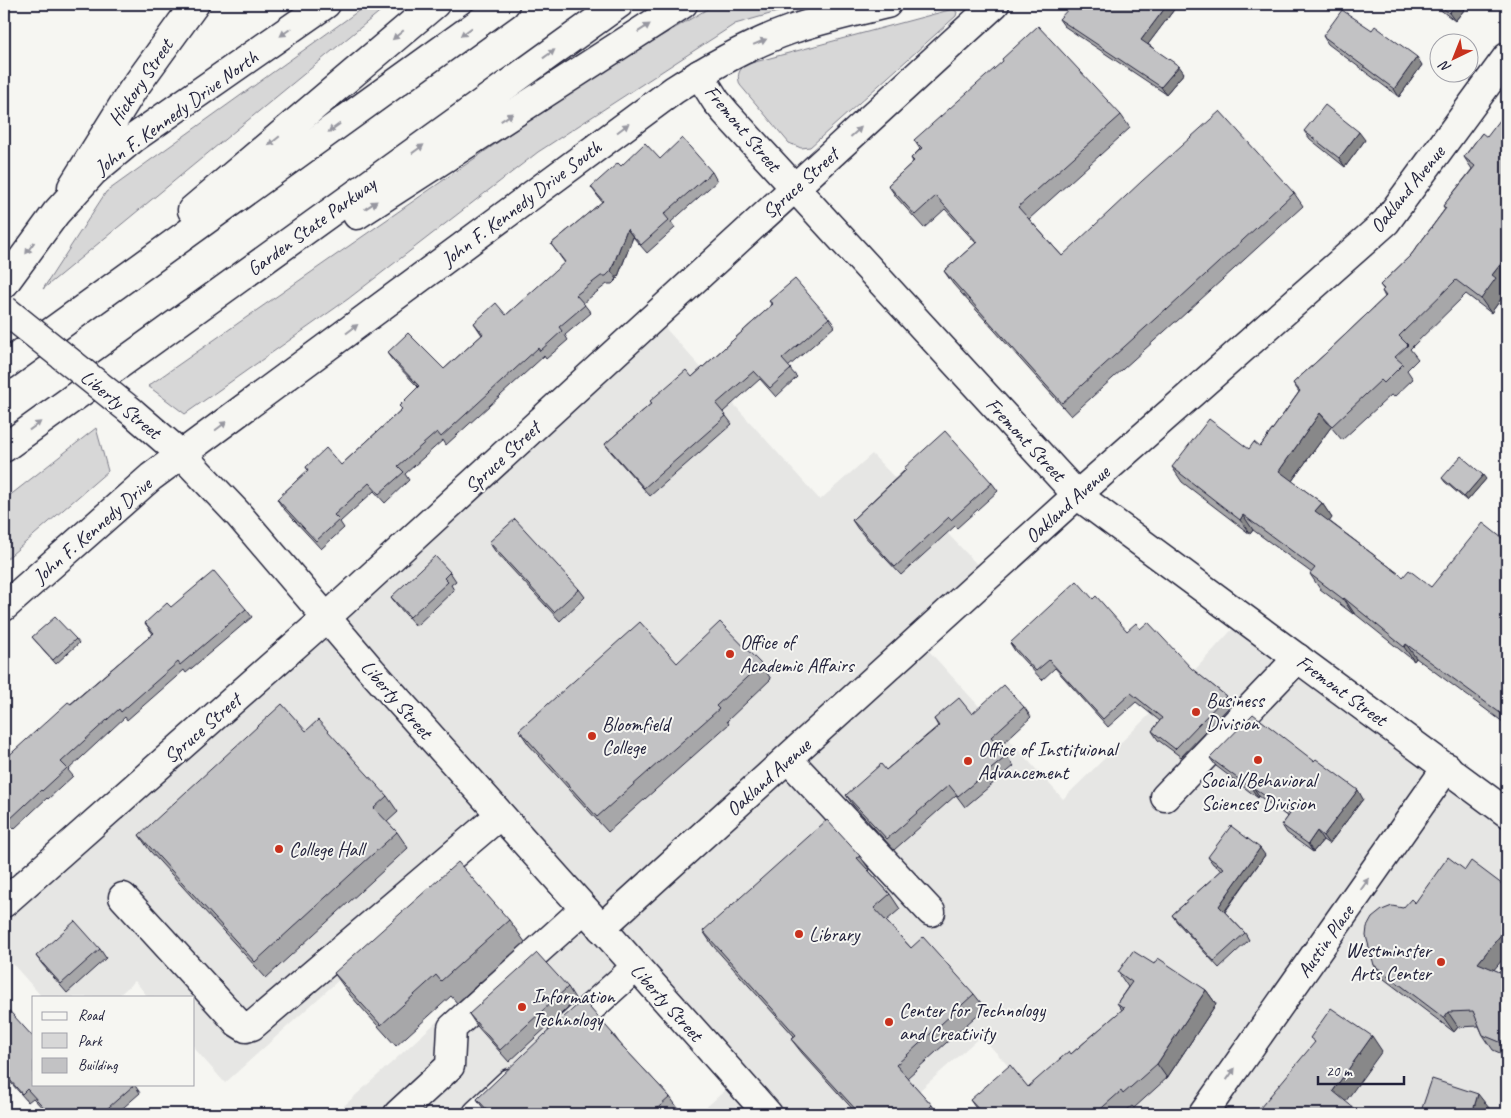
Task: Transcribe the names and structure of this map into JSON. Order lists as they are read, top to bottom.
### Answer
{
  "streets": {
    "main road": [
      "Hickory Street",
      "John F. Kennedy Drive North",
      "Fremont Street",
      "Spruce Street",
      "Oakland Avenue",
      "John F. Kennedy Drive South",
      "Garden State Parkway",
      "Liberty Street",
      "John F. Kennedy Drive",
      "Austin Place"
    ]
  },
  "crossings": [
    ["Hickory Street", "John F. Kennedy Drive North"],
    ["John F. Kennedy Drive North", "Liberty Street"],
    ["Fremont Street", "Spruce Street"],
    ["Fremont Street", "Oakland Avenue"],
    ["Fremont Street", "John F. Kennedy Drive South"],
    ["Fremont Street", "Austin Place"],
    ["Spruce Street", "Liberty Street"],
    ["Oakland Avenue", "Liberty Street"],
    ["John F. Kennedy Drive South", "Liberty Street"],
    ["John F. Kennedy Drive South", "John F. Kennedy Drive"],
    ["Liberty Street", "John F. Kennedy Drive"]
  ],
  "places": [
    "Office of Academic Affairs",
    "Business Division",
    "Bloomfield College",
    "Social/Behavioral Sciences Division",
    "Office of Instituional Advancement",
    "College Hall",
    "Library",
    "Westminster Arts Center",
    "Information Technology",
    "Center for Technology and Creativity"
  ],
  "legend": ["Road", "Park", "Building"],
  "scale_bar": "20 m",
  "north": "bottom left"
}
